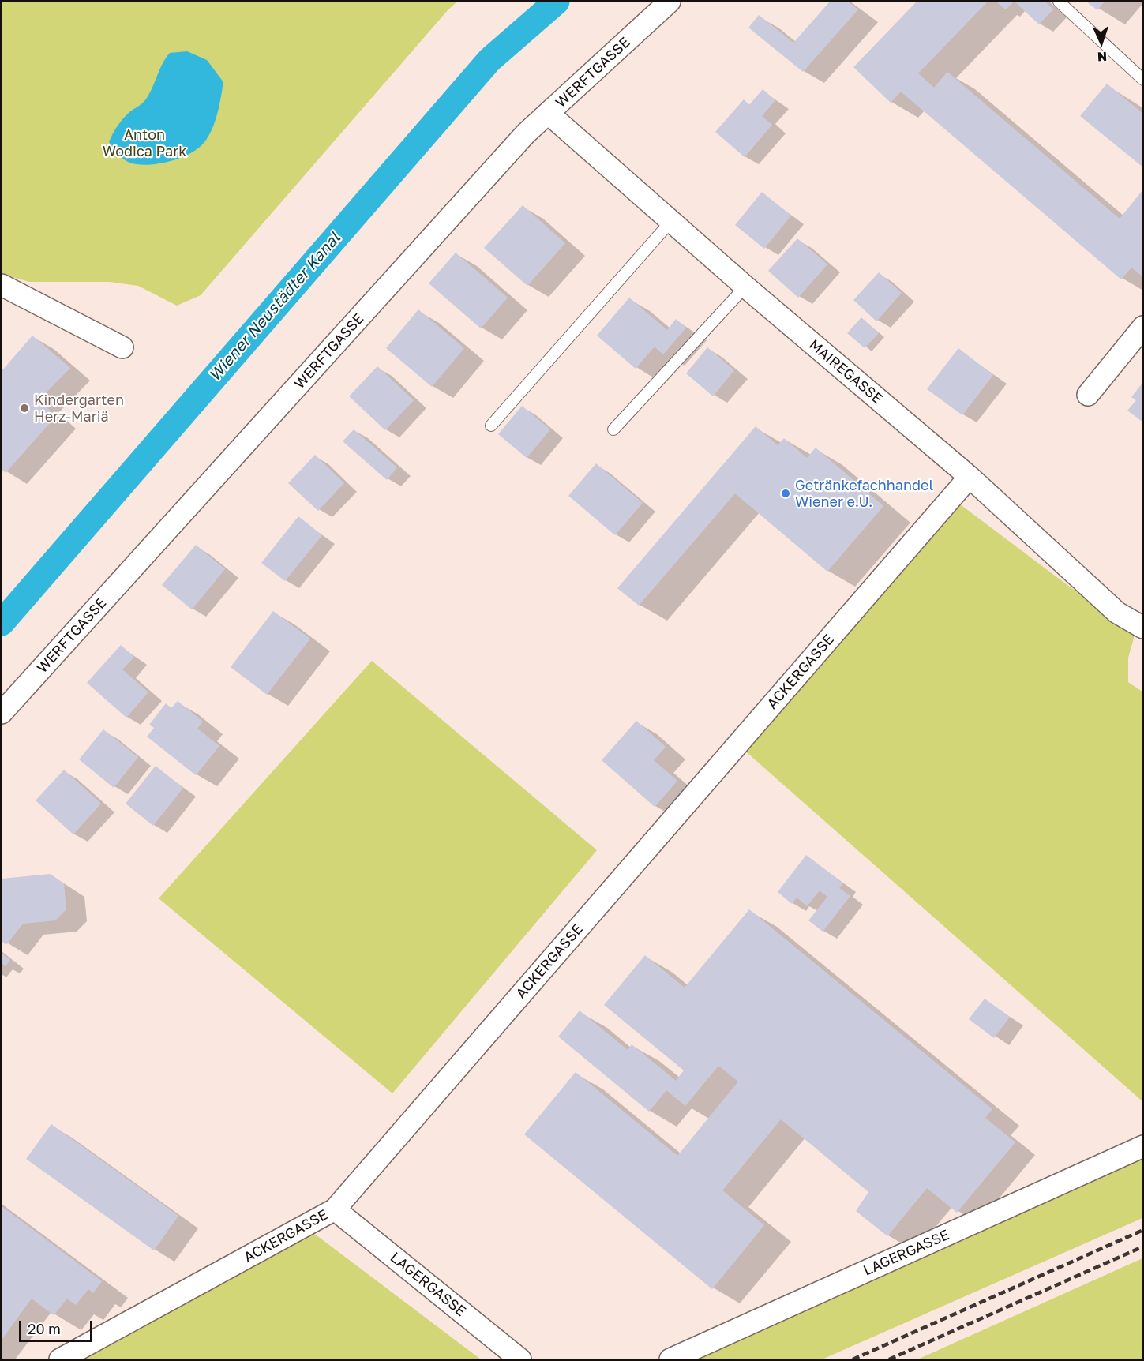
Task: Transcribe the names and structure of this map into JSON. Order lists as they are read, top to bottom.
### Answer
{
  "streets": {
    "street": [
      "WERFTGASSE",
      "MAIREGASSE",
      "ACKERGASSE",
      "LAGERGASSE"
    ]
  },
  "crossings": [
    ["WERFTGASSE", "MAIREGASSE"],
    ["MAIREGASSE", "ACKERGASSE"],
    ["ACKERGASSE", "LAGERGASSE"]
  ],
  "water": ["Wiener Neustädter Kanal"],
  "parks": ["Anton Wodica Park"],
  "places": ["Kindergarten Herz-Mariä", "Getränkefachhandel Wiener e.U."],
  "scale_bar": "20 m",
  "north": "bottom"
}
